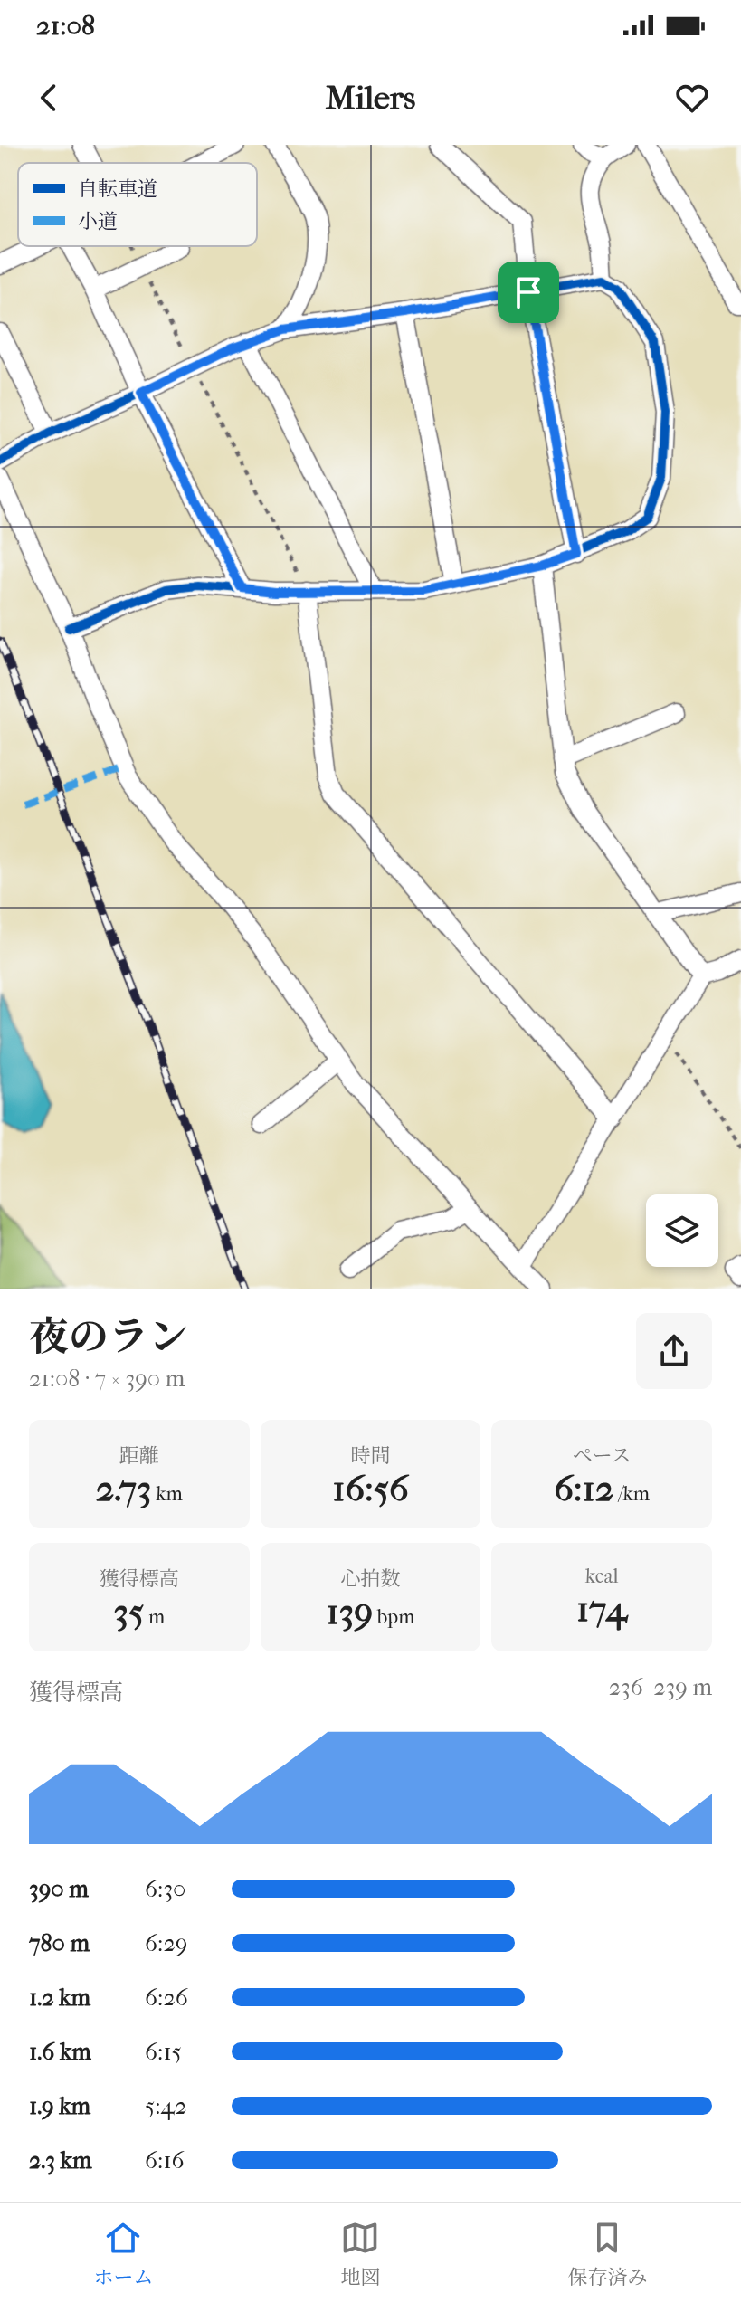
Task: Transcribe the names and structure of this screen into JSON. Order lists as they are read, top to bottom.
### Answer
{
  "legend": ["自転車道", "小道"],
  "page": {
    "status": "21:08",
    "header": "Milers",
    "heading": ["夜のラン", "21:08 · 7 × 390 m"],
    "stats": [
      ["距離", "2.73 km"],
      ["時間", "16:56"],
      ["ペース", "6:12 /km"],
      ["獲得標高", "35 m"],
      ["心拍数", "139 bpm"],
      ["kcal", "174"]
    ],
    "chart": ["獲得標高", "236–239 m"],
    "list": [
      {
        "name": "390 m",
        "note": "6:30"
      },
      {
        "name": "780 m",
        "note": "6:29"
      },
      {
        "name": "1.2 km",
        "note": "6:26"
      },
      {
        "name": "1.6 km",
        "note": "6:15"
      },
      {
        "name": "1.9 km",
        "note": "5:42"
      },
      {
        "name": "2.3 km",
        "note": "6:16"
      }
    ],
    "tabs": ["ホーム", "地図", "保存済み"]
  }
}
